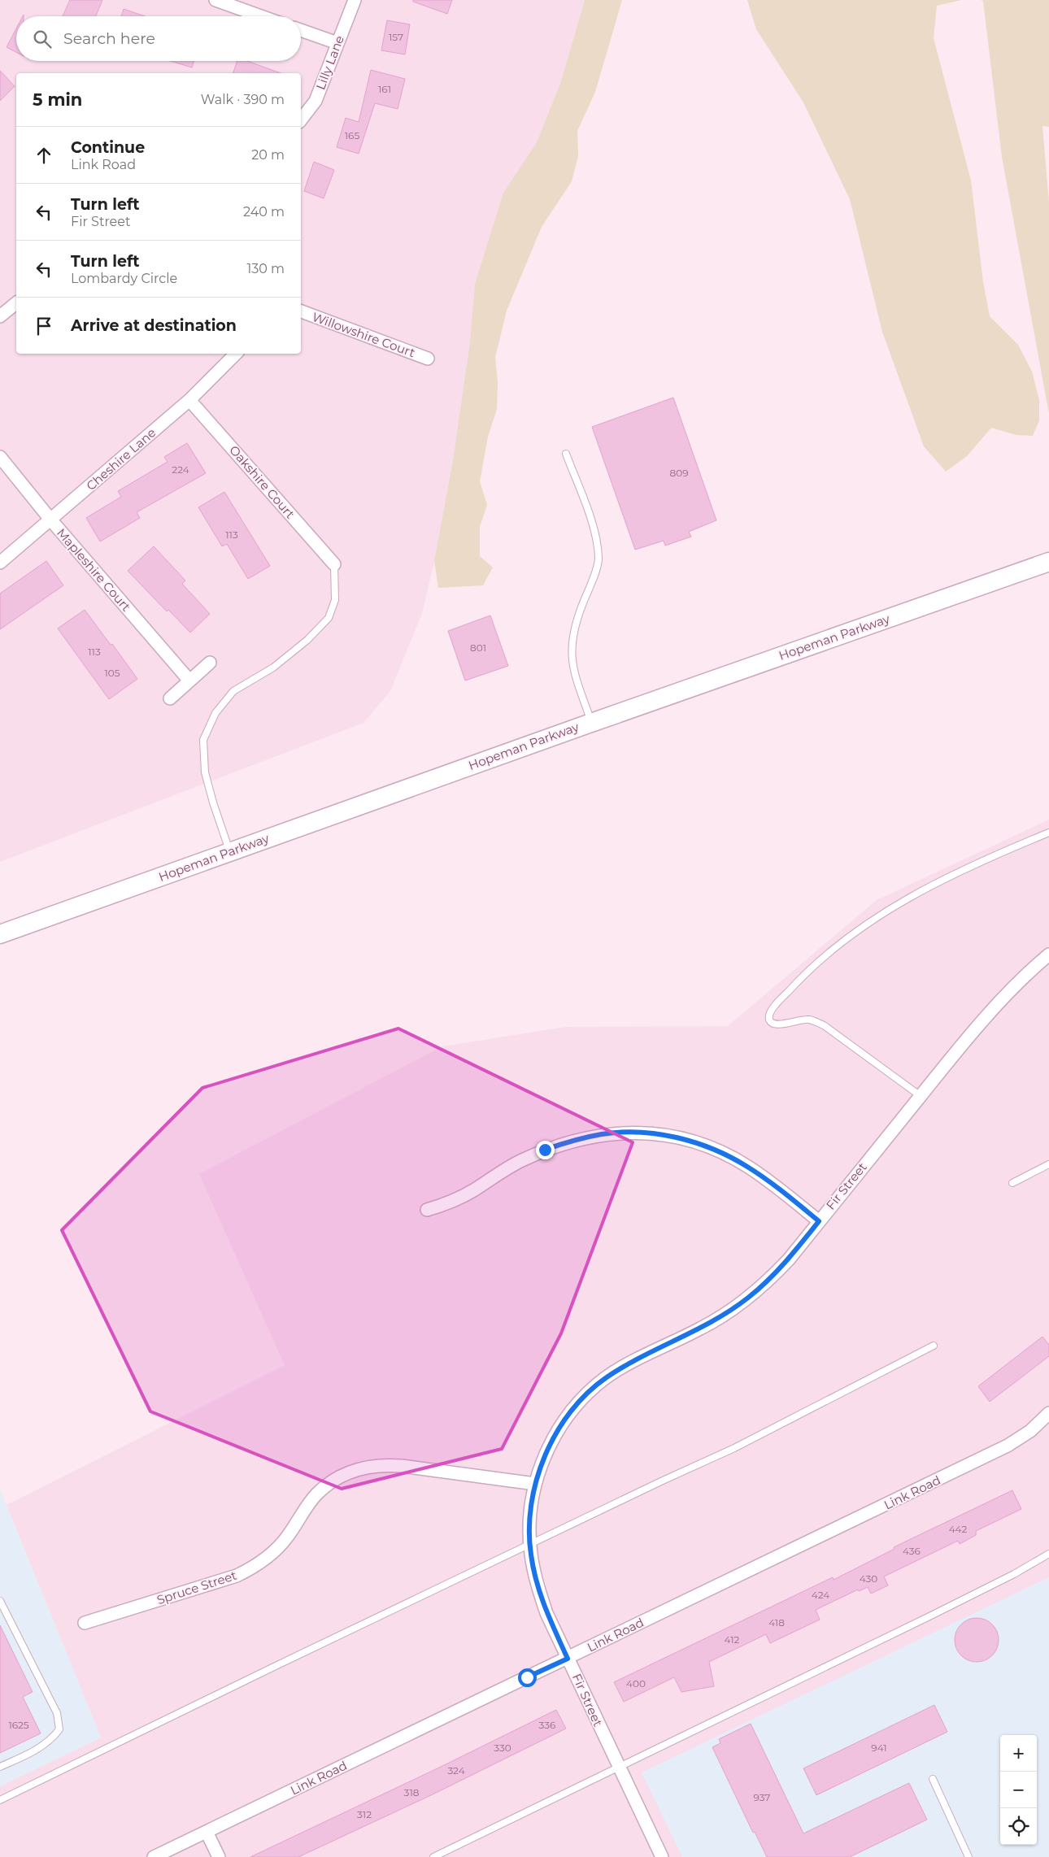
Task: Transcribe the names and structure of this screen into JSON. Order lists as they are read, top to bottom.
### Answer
{
  "streets": {
    "main road": ["Hopeman Parkway"],
    "street": [
      "Lilly Lane",
      "Willowshire Court",
      "Cheshire Lane",
      "Oakshire Court",
      "Mapleshire Court",
      "Fir Street",
      "Link Road",
      "Spruce Street"
    ]
  },
  "crossings": [
    ["Cheshire Lane", "Oakshire Court"],
    ["Cheshire Lane", "Mapleshire Court"],
    ["Fir Street", "Link Road"],
    ["Fir Street", "Spruce Street"]
  ],
  "house_numbers": [
    "157",
    "161",
    "165",
    "224",
    "809",
    "113",
    "801",
    "113",
    "105",
    "442",
    "436",
    "430",
    "424",
    "418",
    "412",
    "400",
    "1625",
    "336",
    "330",
    "941",
    "324",
    "318",
    "937",
    "312"
  ],
  "page": {
    "search": "Search here",
    "heading": ["5 min", "Walk · 390 m"],
    "list": [
      ["Continue", "Link Road", "20 m"],
      ["Turn left", "Fir Street", "240 m"],
      ["Turn left", "Lombardy Circle", "130 m"],
      "Arrive at destination"
    ],
    "map_buttons": ["+", "−"]
  }
}
